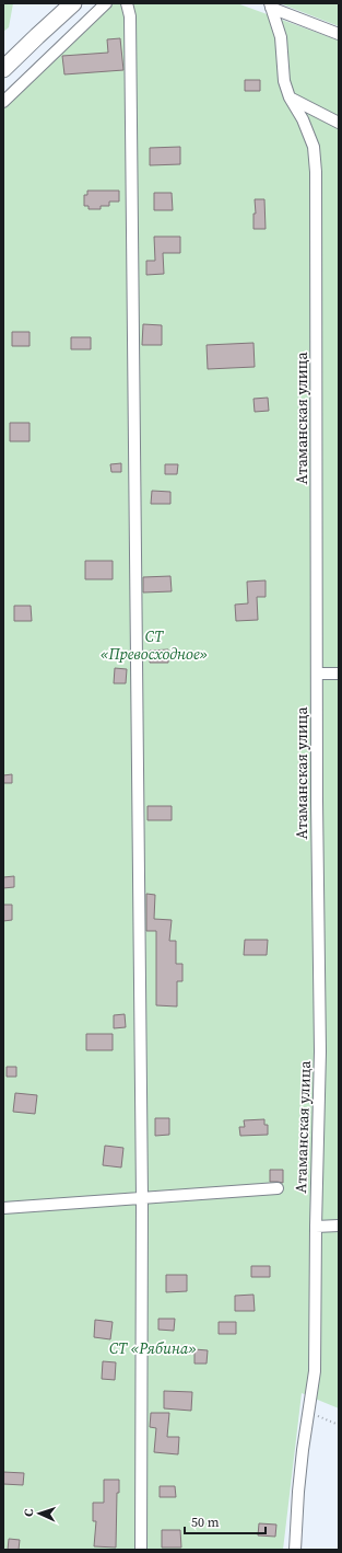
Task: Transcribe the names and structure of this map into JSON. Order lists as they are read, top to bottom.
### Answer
{
  "streets": {
    "street": ["Атаманская улица"]
  },
  "parks": ["СТ «Превосходное»", "СТ «Рябина»"],
  "scale_bar": "50 m",
  "north": "left"
}
